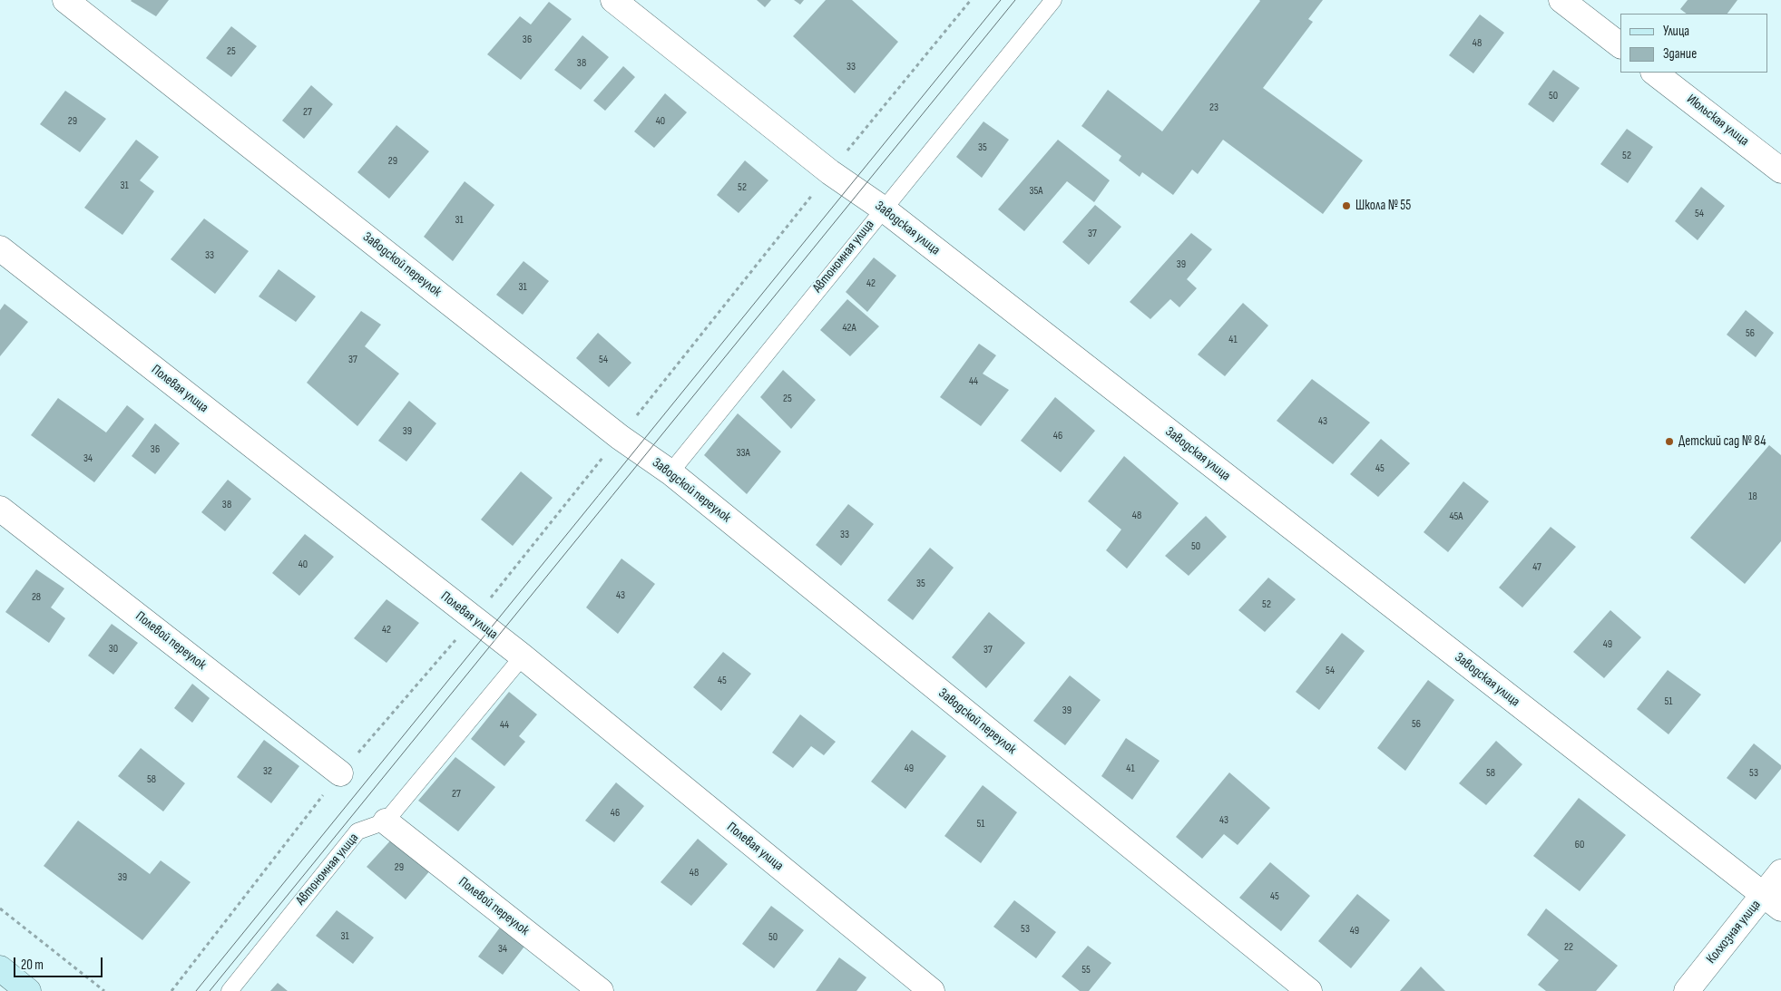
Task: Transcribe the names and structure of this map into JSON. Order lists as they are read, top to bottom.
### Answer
{
  "streets": {
    "street": [
      "Июльская улица",
      "Заводская улица",
      "Заводской переулок",
      "Полевая улица",
      "Полевой переулок",
      "Колхозная улица"
    ],
    "lane": ["Автономная улица"]
  },
  "crossings": [
    ["Заводская улица", "Автономная улица"],
    ["Заводская улица", "Колхозная улица"],
    ["Автономная улица", "Заводской переулок"],
    ["Автономная улица", "Полевой переулок"]
  ],
  "places": ["Школа № 55", "Детский сад № 84"],
  "house_numbers": [
    "36",
    "48",
    "25",
    "38",
    "33",
    "50",
    "23",
    "27",
    "29",
    "40",
    "35",
    "52",
    "29",
    "31",
    "52",
    "35А",
    "54",
    "31",
    "37",
    "33",
    "39",
    "42",
    "31",
    "42А",
    "56",
    "41",
    "37",
    "54",
    "44",
    "25",
    "43",
    "39",
    "46",
    "36",
    "33А",
    "34",
    "45",
    "18",
    "38",
    "48",
    "45А",
    "33",
    "50",
    "40",
    "47",
    "35",
    "43",
    "28",
    "52",
    "42",
    "49",
    "30",
    "37",
    "54",
    "45",
    "51",
    "39",
    "56",
    "44",
    "49",
    "41",
    "32",
    "58",
    "53",
    "58",
    "27",
    "46",
    "43",
    "51",
    "60",
    "29",
    "48",
    "39",
    "45",
    "53",
    "49",
    "31",
    "50",
    "22",
    "34",
    "55"
  ],
  "legend": ["Улица", "Здание"],
  "scale_bar": "20 m"
}
